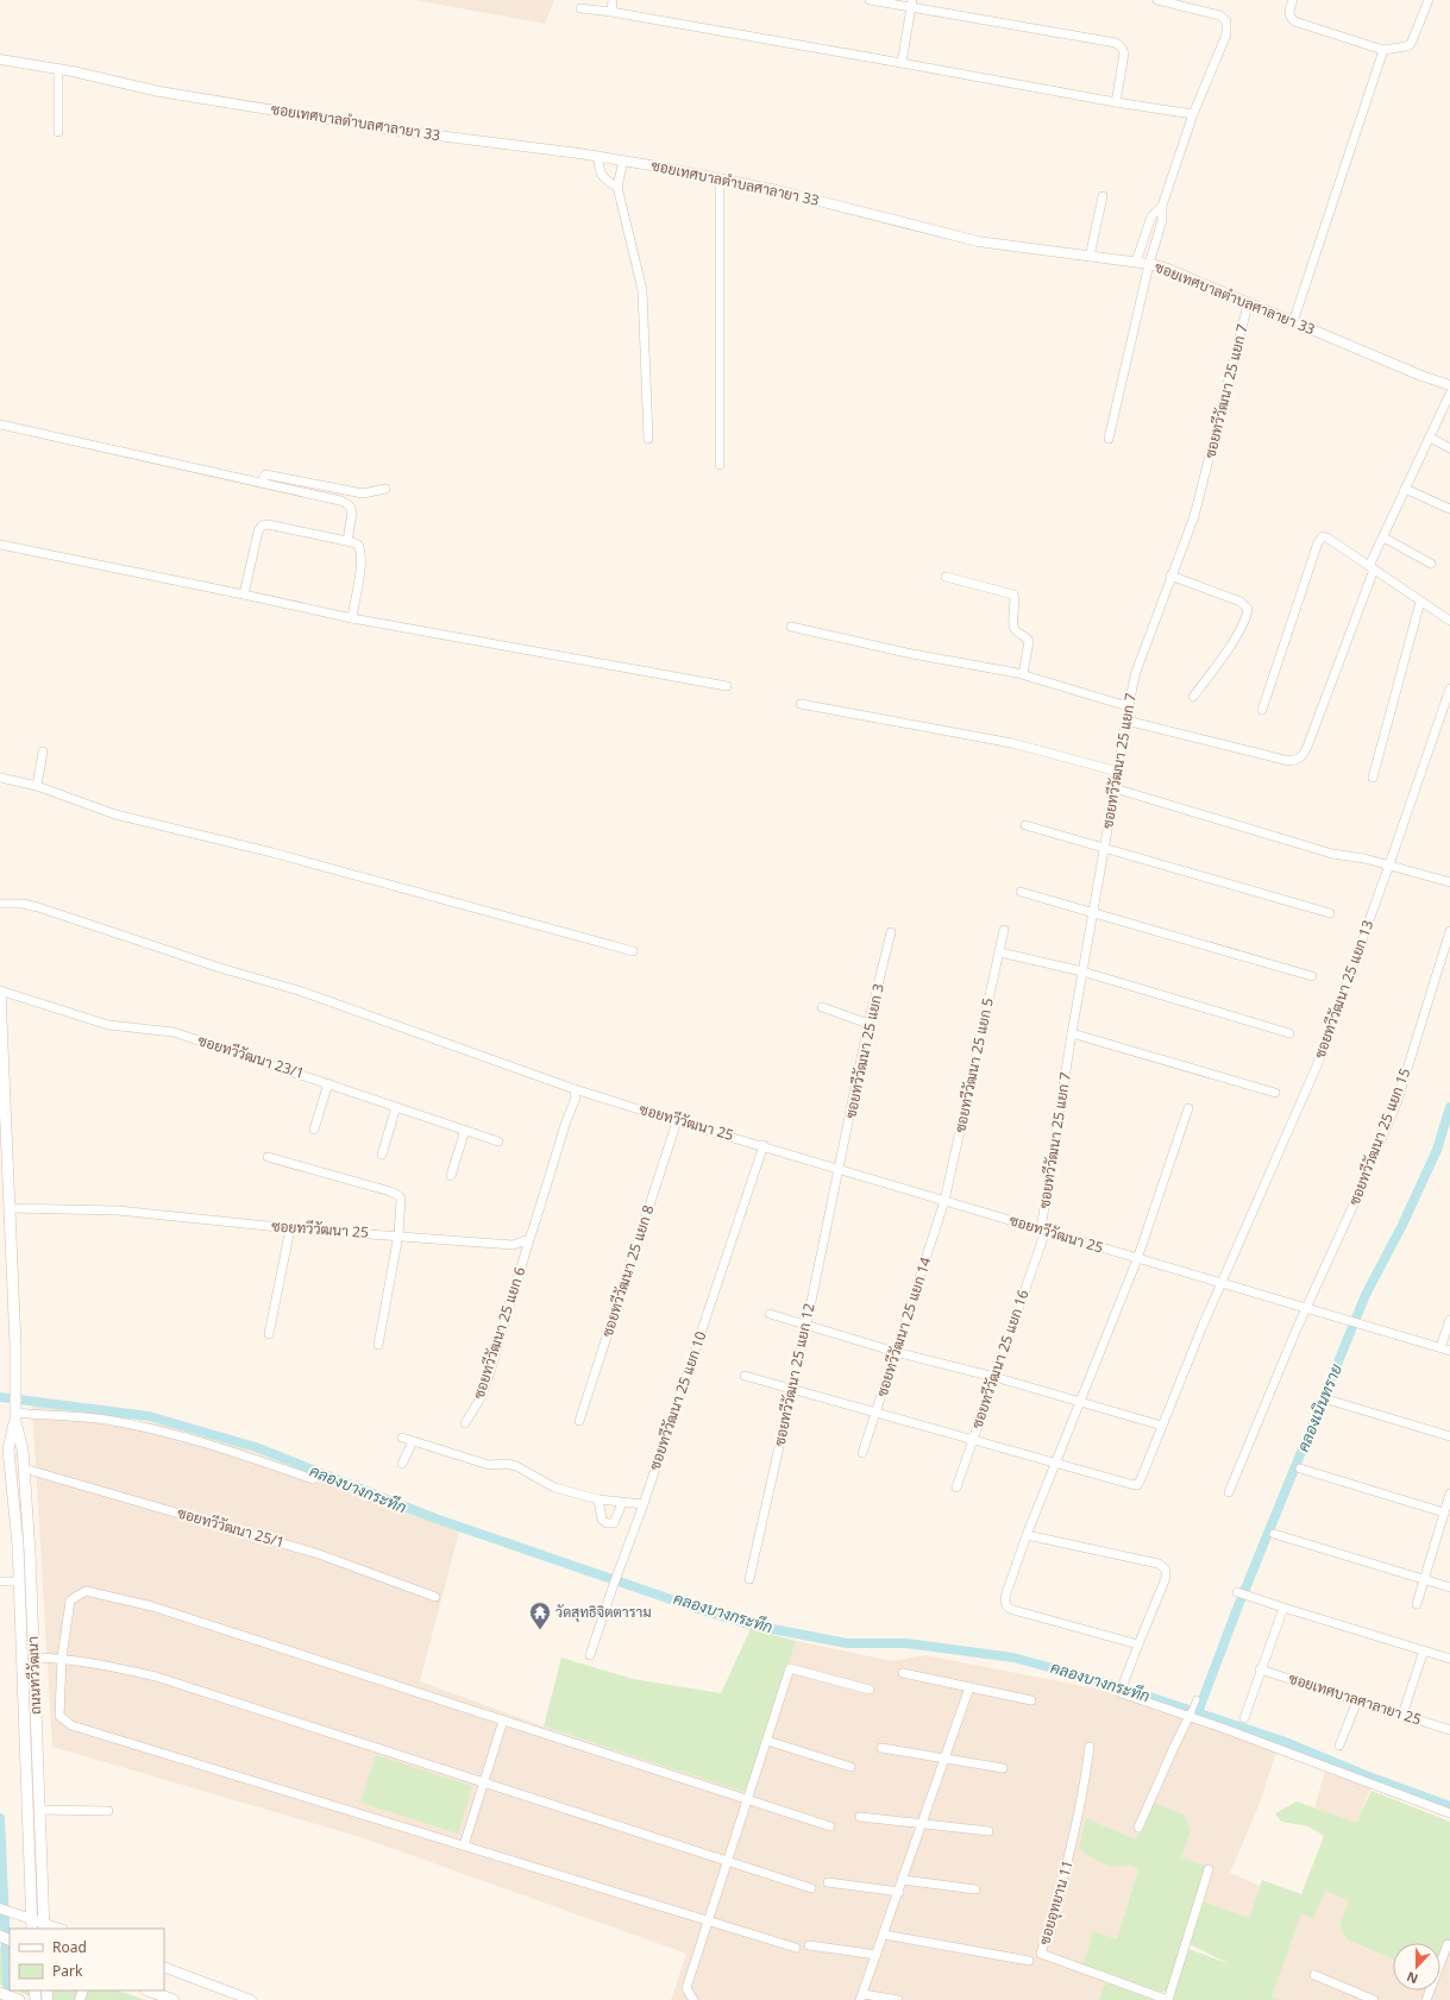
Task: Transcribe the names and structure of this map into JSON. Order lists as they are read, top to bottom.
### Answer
{
  "streets": {
    "main road": ["ถนนทวีวัฒนา"],
    "street": [
      "ซอยเทศบาลตำบลศาลายา 33",
      "ซอยทวีวัฒนา 25 แยก 7",
      "ซอยทวีวัฒนา 25 แยก 13",
      "ซอยทวีวัฒนา 25 แยก 3",
      "ซอยทวีวัฒนา 23/1",
      "ซอยทวีวัฒนา 25 แยก 5",
      "ซอยทวีวัฒนา 25",
      "ซอยทวีวัฒนา 25 แยก 15",
      "ซอยทวีวัฒนา 25 แยก 8",
      "ซอยทวีวัฒนา 25 แยก 14",
      "ซอยทวีวัฒนา 25 แยก 6",
      "ซอยทวีวัฒนา 25 แยก 16",
      "ซอยทวีวัฒนา 25 แยก 12",
      "ซอยทวีวัฒนา 25 แยก 10",
      "ซอยทวีวัฒนา 25/1",
      "ซอยเทศบาลศาลายา 25",
      "ซอยอุทยาน 11"
    ]
  },
  "crossings": [
    ["ซอยเทศบาลตำบลศาลายา 33", "ซอยทวีวัฒนา 25 แยก 7"],
    ["ซอยทวีวัฒนา 25 แยก 7", "ซอยทวีวัฒนา 25"],
    ["ซอยทวีวัฒนา 25 แยก 7", "ซอยทวีวัฒนา 25 แยก 16"],
    ["ซอยทวีวัฒนา 25 แยก 13", "ซอยทวีวัฒนา 25"],
    ["ซอยทวีวัฒนา 25 แยก 3", "ซอยทวีวัฒนา 25"],
    ["ซอยทวีวัฒนา 25 แยก 3", "ซอยทวีวัฒนา 25 แยก 12"],
    ["ซอยทวีวัฒนา 23/1", "ถนนทวีวัฒนา"],
    ["ซอยทวีวัฒนา 25 แยก 5", "ซอยทวีวัฒนา 25"],
    ["ซอยทวีวัฒนา 25 แยก 5", "ซอยทวีวัฒนา 25 แยก 14"],
    ["ซอยทวีวัฒนา 25", "ซอยทวีวัฒนา 25 แยก 15"],
    ["ซอยทวีวัฒนา 25", "ซอยทวีวัฒนา 25 แยก 8"],
    ["ซอยทวีวัฒนา 25", "ซอยทวีวัฒนา 25 แยก 14"],
    ["ซอยทวีวัฒนา 25", "ซอยทวีวัฒนา 25 แยก 6"],
    ["ซอยทวีวัฒนา 25", "ซอยทวีวัฒนา 25 แยก 16"],
    ["ซอยทวีวัฒนา 25", "ซอยทวีวัฒนา 25 แยก 12"],
    ["ซอยทวีวัฒนา 25", "ซอยทวีวัฒนา 25 แยก 10"],
    ["ซอยทวีวัฒนา 25", "ถนนทวีวัฒนา"],
    ["ซอยทวีวัฒนา 25/1", "ถนนทวีวัฒนา"]
  ],
  "water": ["คลองเนินทราย", "คลองบางกระทึก"],
  "places": {
    "temple": ["วัดสุทธิจิตตาราม"]
  },
  "legend": ["Road", "Park"],
  "north": "bottom"
}
